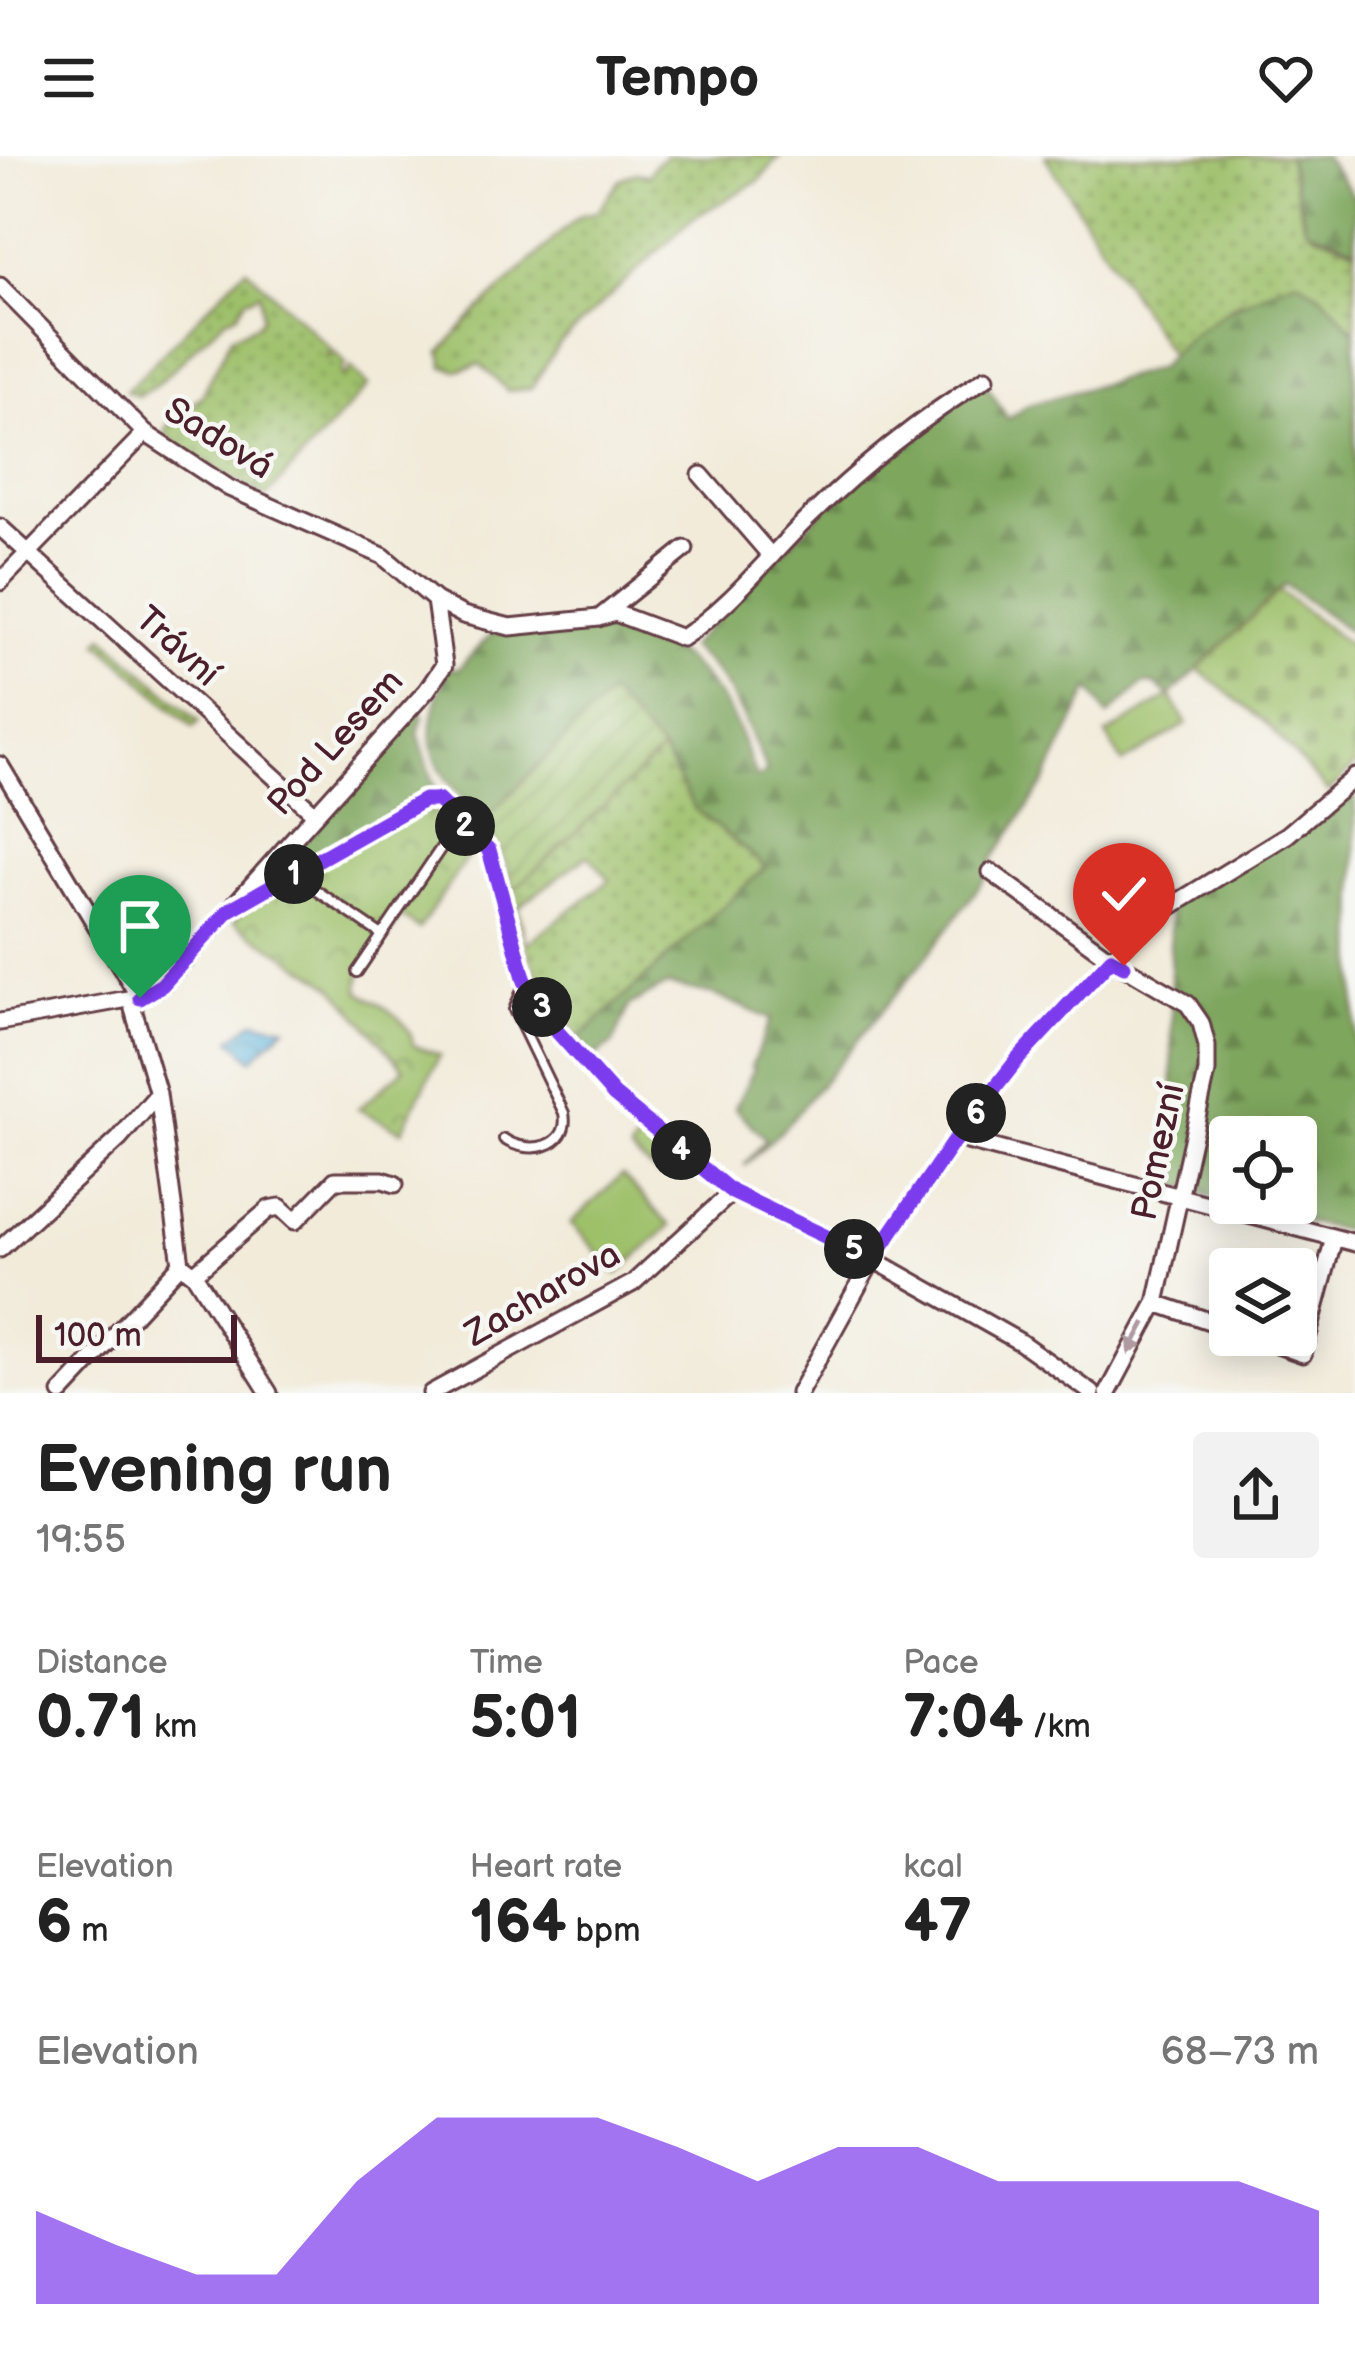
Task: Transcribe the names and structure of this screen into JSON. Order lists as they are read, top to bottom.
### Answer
{
  "streets": {
    "street": [
      "Sadová",
      "Trávní",
      "Pod Lesem",
      "Pomezní",
      "Zacharova"
    ]
  },
  "crossings": [
    ["Sadová", "Pod Lesem"],
    ["Trávní", "Pod Lesem"]
  ],
  "scale_bar": "100 m",
  "page": {
    "header": "Tempo",
    "pins": [
      "2",
      "1",
      "3",
      "6",
      "4",
      "5"
    ],
    "scale": "100 m",
    "heading": ["Evening run", "19:55"],
    "stats": [
      ["Distance", "0.71 km"],
      ["Time", "5:01"],
      ["Pace", "7:04 /km"],
      ["Elevation", "6 m"],
      ["Heart rate", "164 bpm"],
      ["kcal", "47"]
    ],
    "chart": ["Elevation", "68–73 m"]
  }
}
